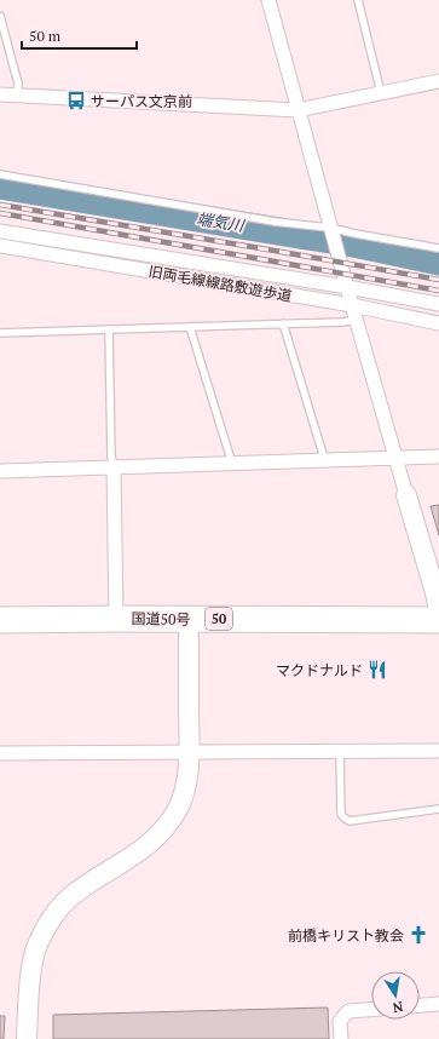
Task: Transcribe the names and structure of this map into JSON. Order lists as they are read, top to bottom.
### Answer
{
  "streets": {
    "highway": ["国道50号", "50"],
    "street": ["旧両毛線線路敷遊歩道"]
  },
  "water": ["端気川"],
  "places": {
    "bus stop": ["サーパス文京前"],
    "restaurant": ["マクドナルド"],
    "church": ["前橋キリスト教会"]
  },
  "scale_bar": "50 m",
  "north": "bottom"
}
